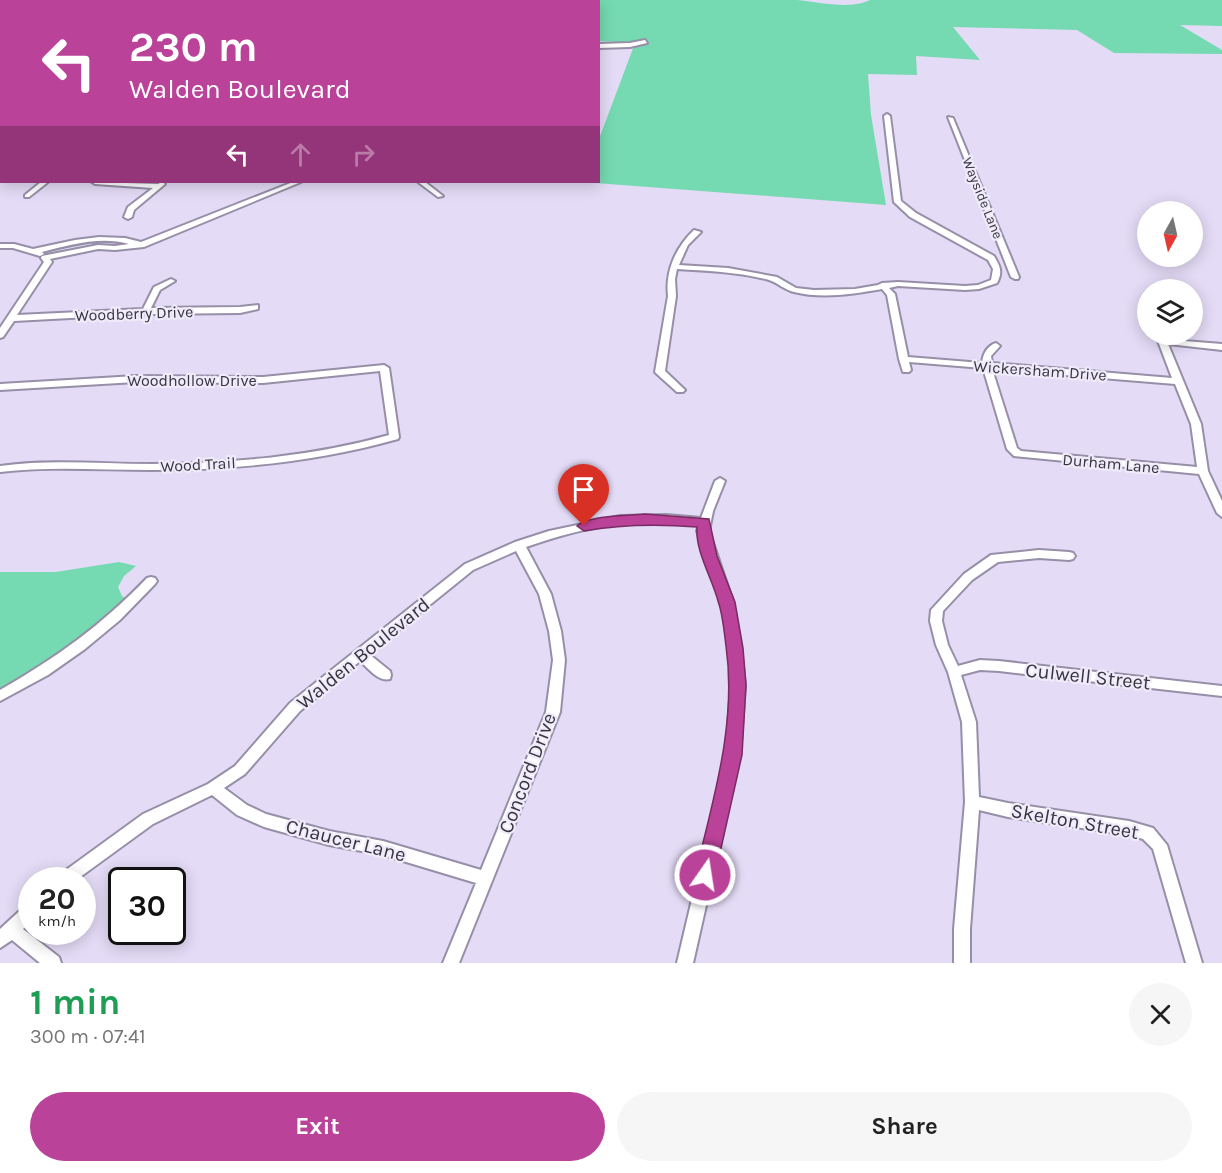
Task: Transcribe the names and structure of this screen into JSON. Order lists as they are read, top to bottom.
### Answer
{
  "streets": {
    "street": [
      "Wayside Lane",
      "Woodberry Drive",
      "Wickersham Drive",
      "Woodhollow Drive",
      "Durham Lane",
      "Wood Trail",
      "Walden Boulevard",
      "Culwell Street",
      "Concord Drive",
      "Skelton Street",
      "Chaucer Lane"
    ]
  },
  "crossings": [
    ["Wickersham Drive", "Durham Lane"],
    ["Woodhollow Drive", "Wood Trail"],
    ["Walden Boulevard", "Concord Drive"],
    ["Walden Boulevard", "Chaucer Lane"],
    ["Concord Drive", "Chaucer Lane"]
  ],
  "north": "bottom",
  "page": {
    "turn": ["230 m", "Walden Boulevard"],
    "speed": "20 km/h",
    "limit": "30",
    "heading": ["1 min", "300 m · 07:41"],
    "buttons": ["Exit", "Share"]
  }
}
